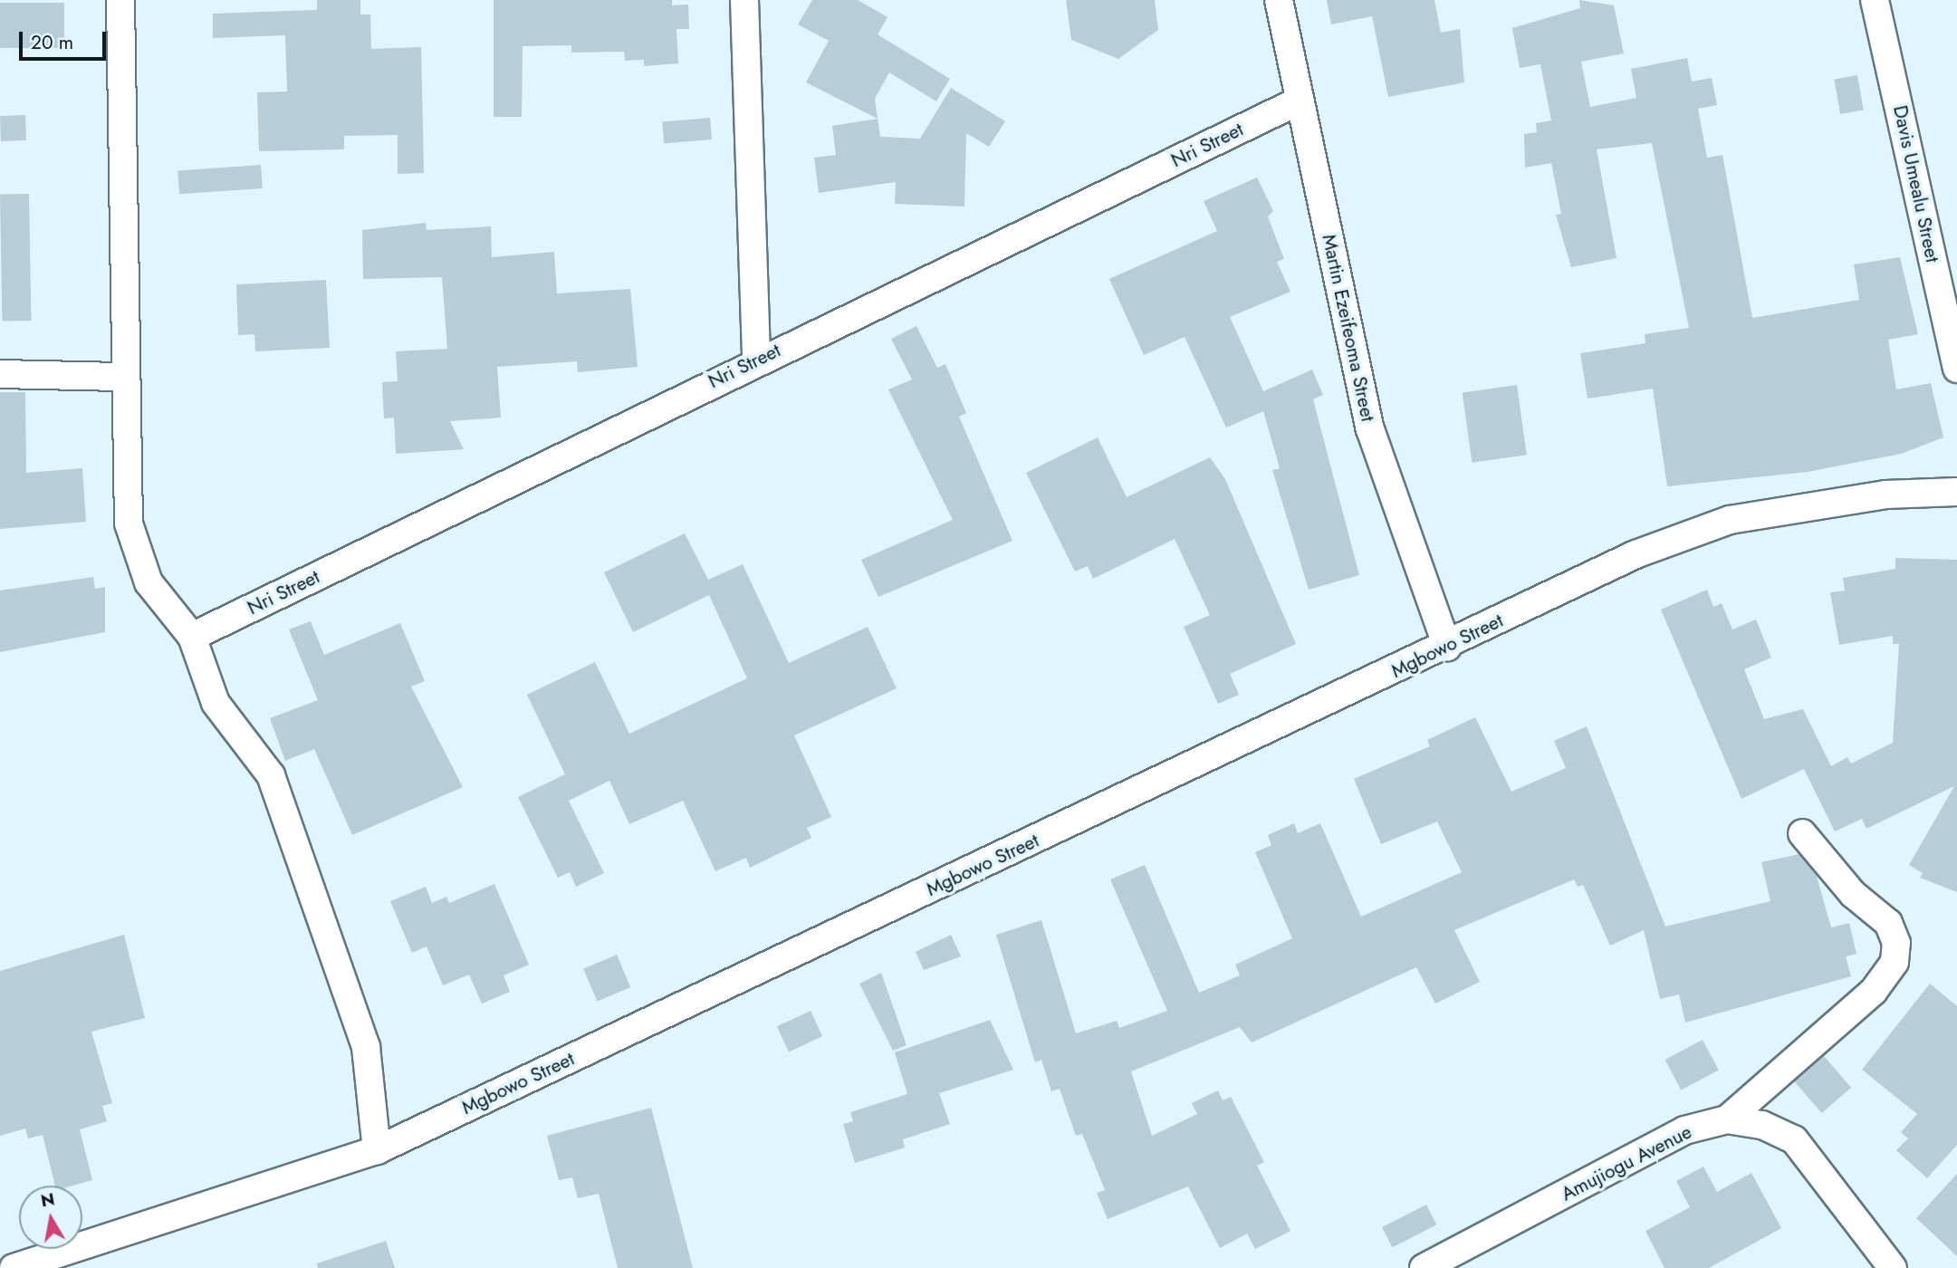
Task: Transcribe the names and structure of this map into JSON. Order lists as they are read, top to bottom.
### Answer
{
  "streets": {
    "street": [
      "Nri Street",
      "Davis Umealu Street",
      "Martin Ezeifeoma Street",
      "Mgbowo Street",
      "Amujiogu Avenue"
    ]
  },
  "crossings": [
    ["Nri Street", "Martin Ezeifeoma Street"],
    ["Martin Ezeifeoma Street", "Mgbowo Street"]
  ],
  "scale_bar": "20 m",
  "north": "top"
}
